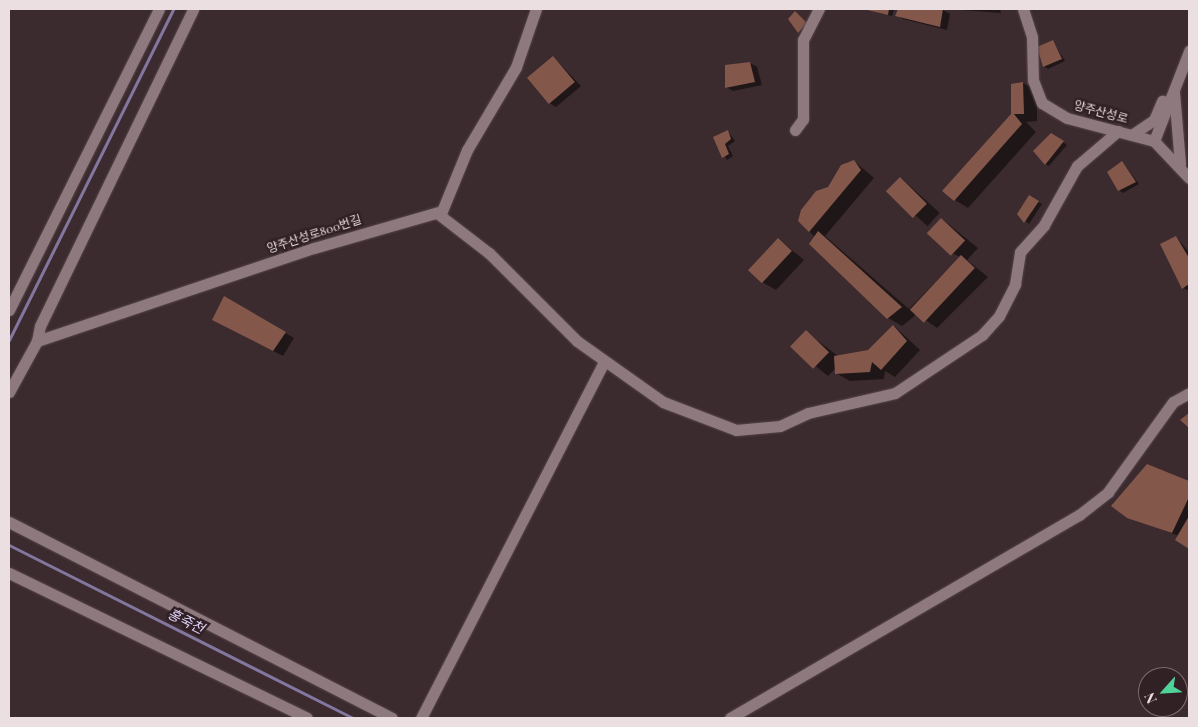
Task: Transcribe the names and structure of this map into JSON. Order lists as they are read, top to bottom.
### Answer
{
  "streets": {
    "street": ["양주산성로", "양주산성로800번길"]
  },
  "water": ["홍죽천"],
  "north": "bottom left"
}
